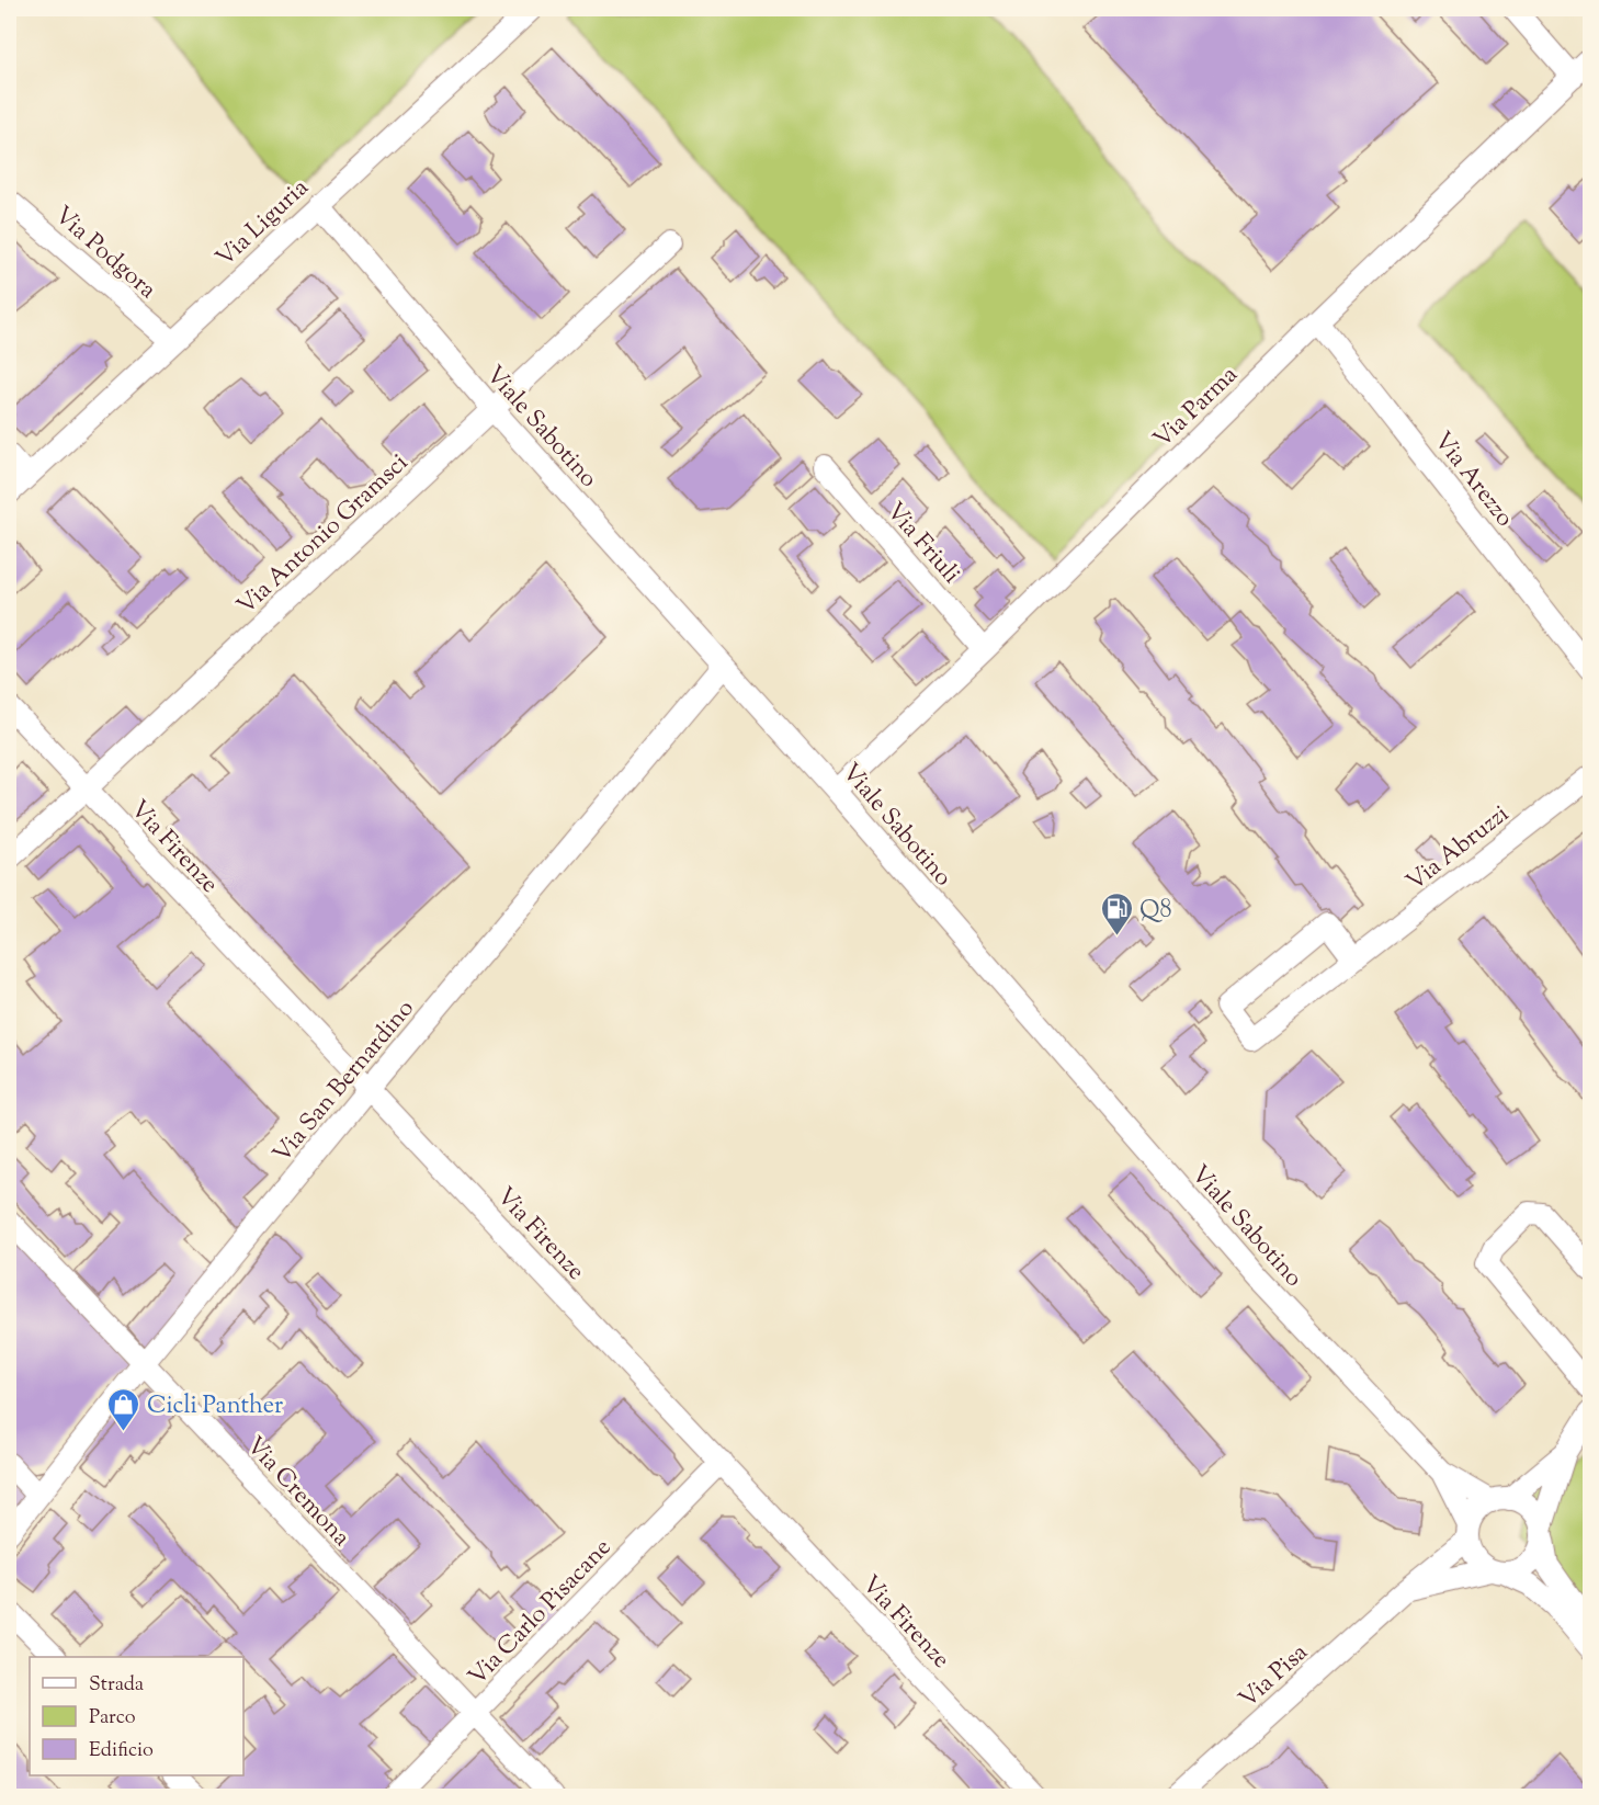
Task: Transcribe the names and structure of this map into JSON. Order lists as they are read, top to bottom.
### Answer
{
  "streets": {
    "street": [
      "Via Liguria",
      "Via Podgora",
      "Via Parma",
      "Viale Sabotino",
      "Via Arezzo",
      "Via Antonio Gramsci",
      "Via Friuli",
      "Via Firenze",
      "Via Abruzzi",
      "Via San Bernardino",
      "Via Cremona",
      "Via Carlo Pisacane",
      "Via Pisa"
    ]
  },
  "crossings": [
    ["Via Liguria", "Via Podgora"],
    ["Via Liguria", "Viale Sabotino"],
    ["Via Parma", "Viale Sabotino"],
    ["Via Parma", "Via Arezzo"],
    ["Via Parma", "Via Friuli"],
    ["Viale Sabotino", "Via Antonio Gramsci"],
    ["Viale Sabotino", "Via San Bernardino"],
    ["Viale Sabotino", "Via Pisa"],
    ["Via Antonio Gramsci", "Via Firenze"],
    ["Via Firenze", "Via San Bernardino"],
    ["Via Firenze", "Via Carlo Pisacane"],
    ["Via San Bernardino", "Via Cremona"],
    ["Via Cremona", "Via Carlo Pisacane"]
  ],
  "places": {
    "fuel station": ["Q8"],
    "shop": ["Cicli Panther"]
  },
  "legend": ["Strada", "Parco", "Edificio"]
}
